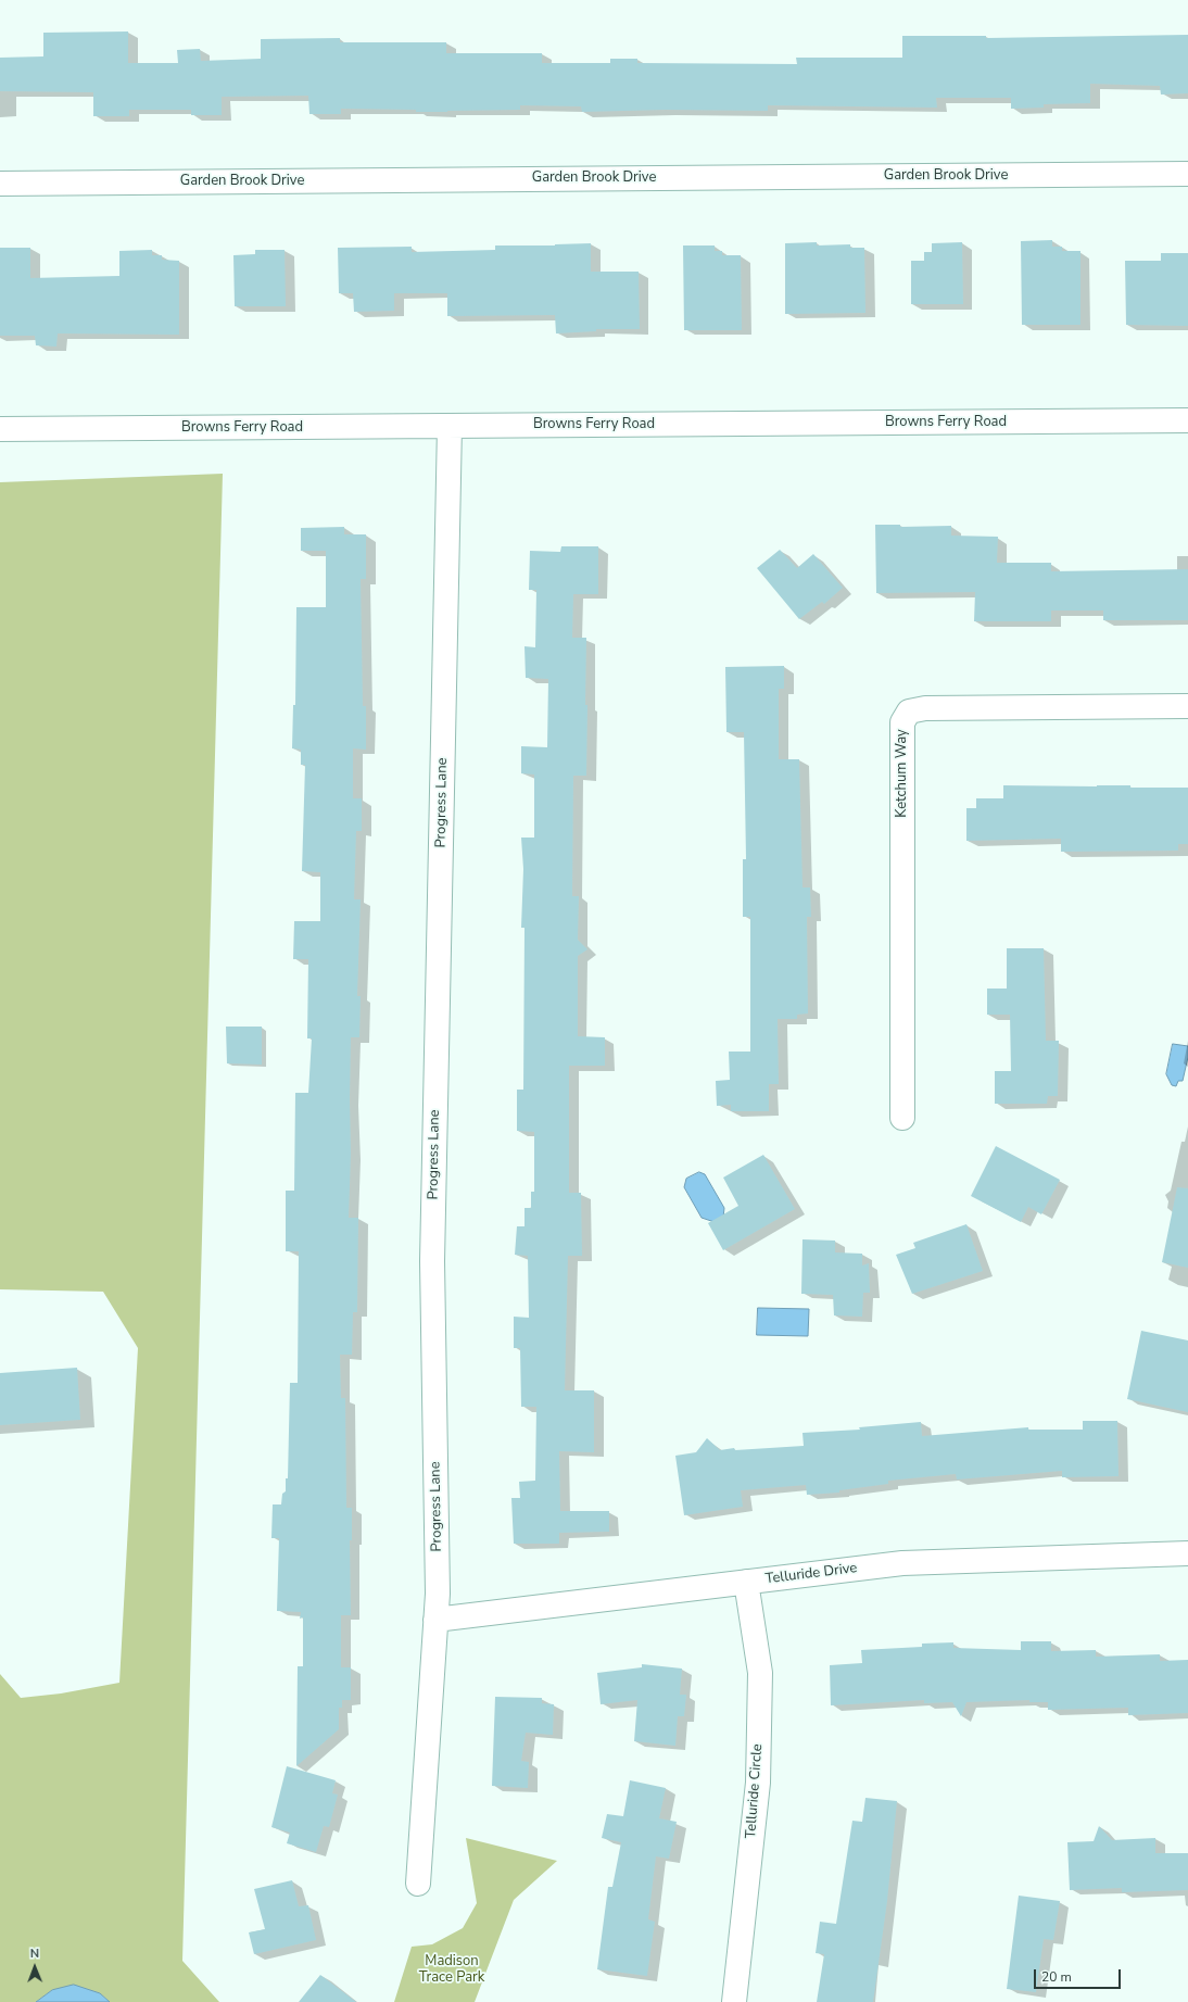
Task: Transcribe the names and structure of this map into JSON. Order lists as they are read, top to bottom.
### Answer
{
  "streets": {
    "street": [
      "Garden Brook Drive",
      "Browns Ferry Road",
      "Ketchum Way",
      "Progress Lane",
      "Telluride Drive",
      "Telluride Circle"
    ]
  },
  "crossings": [
    ["Browns Ferry Road", "Progress Lane"],
    ["Progress Lane", "Telluride Drive"],
    ["Telluride Drive", "Telluride Circle"]
  ],
  "parks": ["Madison Trace Park"],
  "scale_bar": "20 m",
  "north": "top"
}
